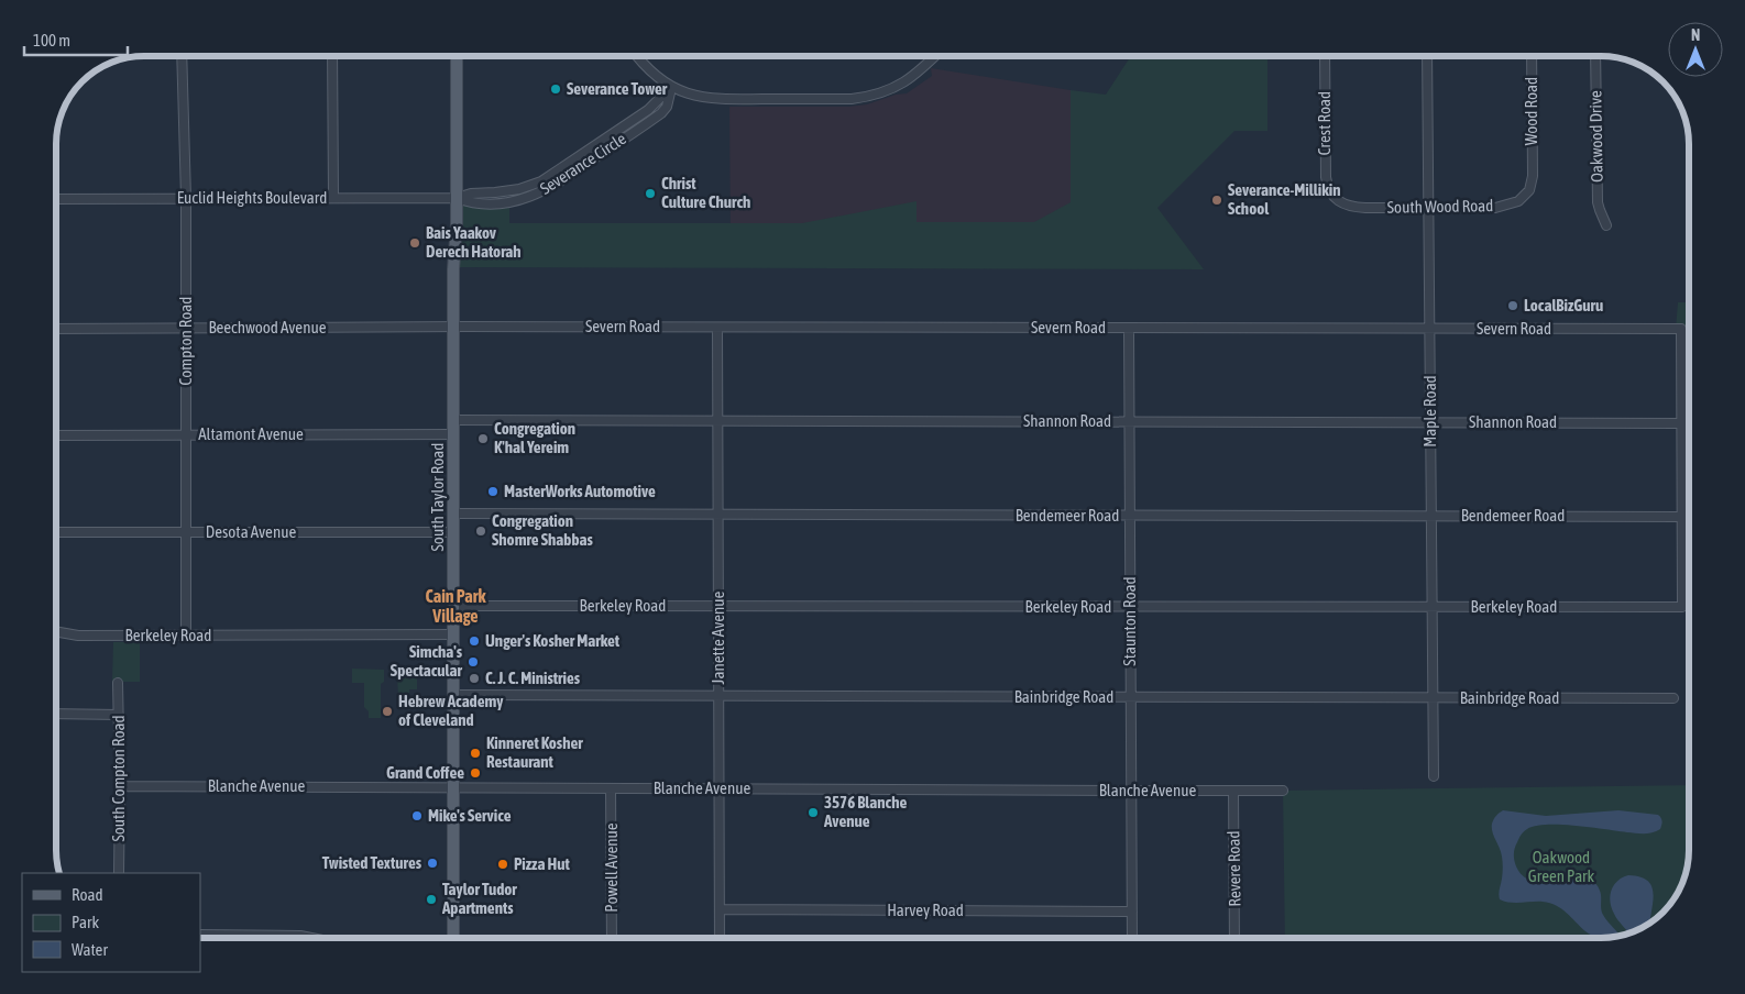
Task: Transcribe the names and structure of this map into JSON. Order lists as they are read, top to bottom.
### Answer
{
  "streets": {
    "main road": ["South Taylor Road"],
    "street": [
      "Wood Road",
      "Crest Road",
      "Oakwood Drive",
      "Severance Circle",
      "Euclid Heights Boulevard",
      "South Wood Road",
      "Severn Road",
      "Beechwood Avenue",
      "Compton Road",
      "Maple Road",
      "Shannon Road",
      "Altamont Avenue",
      "Bendemeer Road",
      "Desota Avenue",
      "Berkeley Road",
      "Staunton Road",
      "Janette Avenue",
      "Bainbridge Road",
      "South Compton Road",
      "Blanche Avenue",
      "Powell Avenue",
      "Revere Road",
      "Harvey Road"
    ]
  },
  "crossings": [
    ["Wood Road", "South Wood Road"],
    ["Crest Road", "South Wood Road"],
    ["Severance Circle", "Euclid Heights Boulevard"],
    ["Severance Circle", "South Taylor Road"],
    ["Euclid Heights Boulevard", "Compton Road"],
    ["Euclid Heights Boulevard", "South Taylor Road"],
    ["South Wood Road", "Maple Road"],
    ["Severn Road", "Beechwood Avenue"],
    ["Severn Road", "Maple Road"],
    ["Severn Road", "Shannon Road"],
    ["Severn Road", "South Taylor Road"],
    ["Severn Road", "Staunton Road"],
    ["Severn Road", "Janette Avenue"],
    ["Beechwood Avenue", "Compton Road"],
    ["Beechwood Avenue", "South Taylor Road"],
    ["Compton Road", "Altamont Avenue"],
    ["Compton Road", "Desota Avenue"],
    ["Compton Road", "Berkeley Road"],
    ["Maple Road", "Shannon Road"],
    ["Maple Road", "Bendemeer Road"],
    ["Maple Road", "Berkeley Road"],
    ["Maple Road", "Bainbridge Road"],
    ["Shannon Road", "South Taylor Road"],
    ["Shannon Road", "Staunton Road"],
    ["Shannon Road", "Janette Avenue"],
    ["Altamont Avenue", "South Taylor Road"],
    ["South Taylor Road", "Bendemeer Road"],
    ["South Taylor Road", "Desota Avenue"],
    ["South Taylor Road", "Berkeley Road"],
    ["South Taylor Road", "Bainbridge Road"],
    ["South Taylor Road", "Blanche Avenue"],
    ["Bendemeer Road", "Berkeley Road"],
    ["Bendemeer Road", "Staunton Road"],
    ["Bendemeer Road", "Janette Avenue"],
    ["Berkeley Road", "Staunton Road"],
    ["Berkeley Road", "Janette Avenue"],
    ["Staunton Road", "Bainbridge Road"],
    ["Staunton Road", "Blanche Avenue"],
    ["Staunton Road", "Harvey Road"],
    ["Janette Avenue", "Bainbridge Road"],
    ["Janette Avenue", "Blanche Avenue"],
    ["Janette Avenue", "Harvey Road"],
    ["South Compton Road", "Blanche Avenue"],
    ["Blanche Avenue", "Powell Avenue"],
    ["Blanche Avenue", "Revere Road"]
  ],
  "districts": ["Cain Park Village"],
  "parks": ["Oakwood Green Park"],
  "places": [
    "Severance Tower",
    "Christ Culture Church",
    "Severance-Millikin School",
    "Bais Yaakov Derech Hatorah",
    "LocalBizGuru",
    "Congregation K'hal Yereim",
    "MasterWorks Automotive",
    "Congregation Shomre Shabbas",
    "Unger's Kosher Market",
    "Simcha's Spectacular",
    "C. J. C. Ministries",
    "Hebrew Academy of Cleveland",
    "Kinneret Kosher Restaurant",
    "Grand Coffee",
    "3576 Blanche Avenue",
    "Mike's Service",
    "Twisted Textures",
    "Pizza Hut",
    "Taylor Tudor Apartments"
  ],
  "legend": ["Road", "Park", "Water"],
  "scale_bar": "100 m",
  "north": "top"
}
